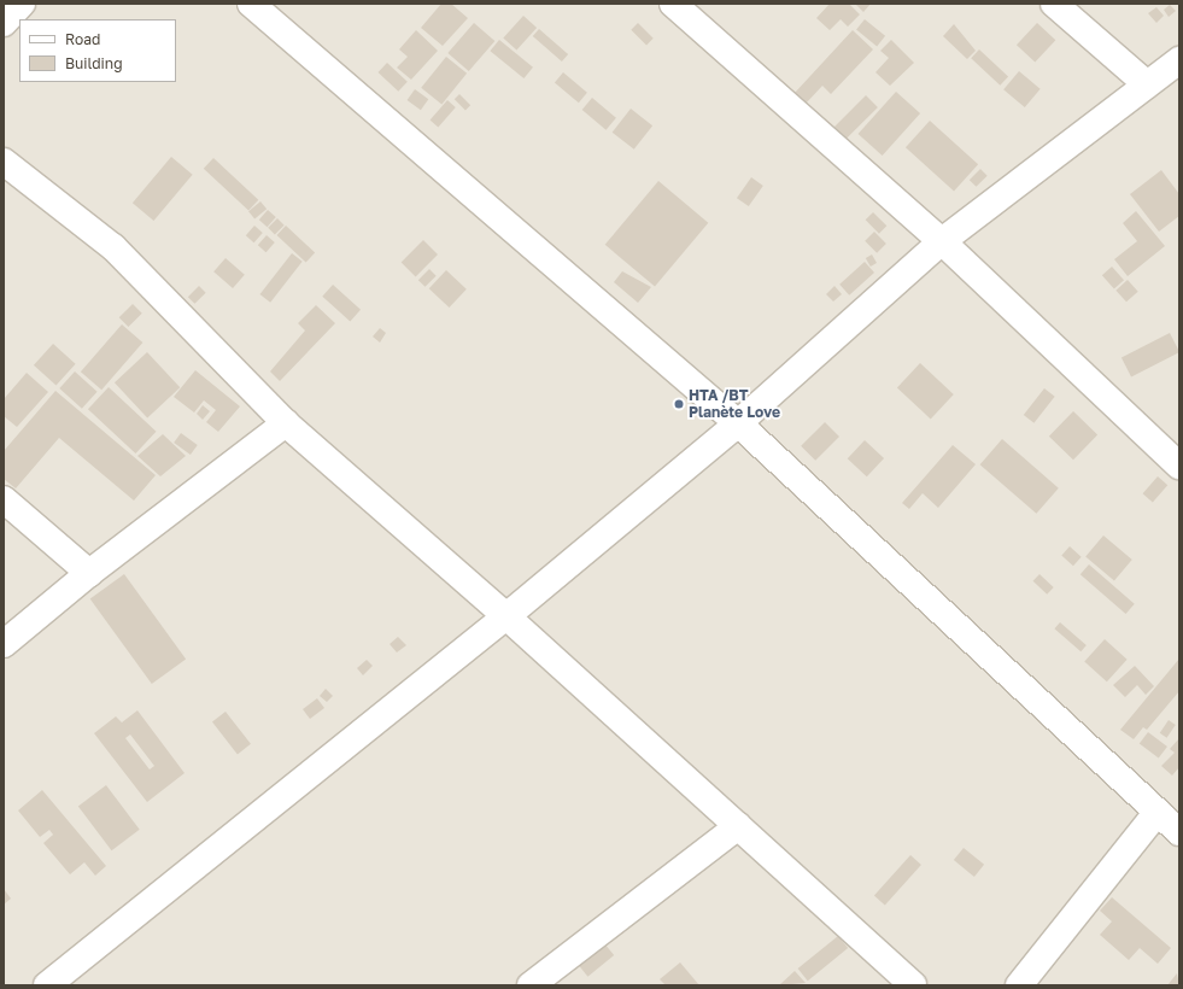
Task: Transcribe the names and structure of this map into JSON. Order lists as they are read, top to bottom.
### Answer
{
  "places": ["HTA /BT Planète Love"],
  "legend": ["Road", "Building"]
}
